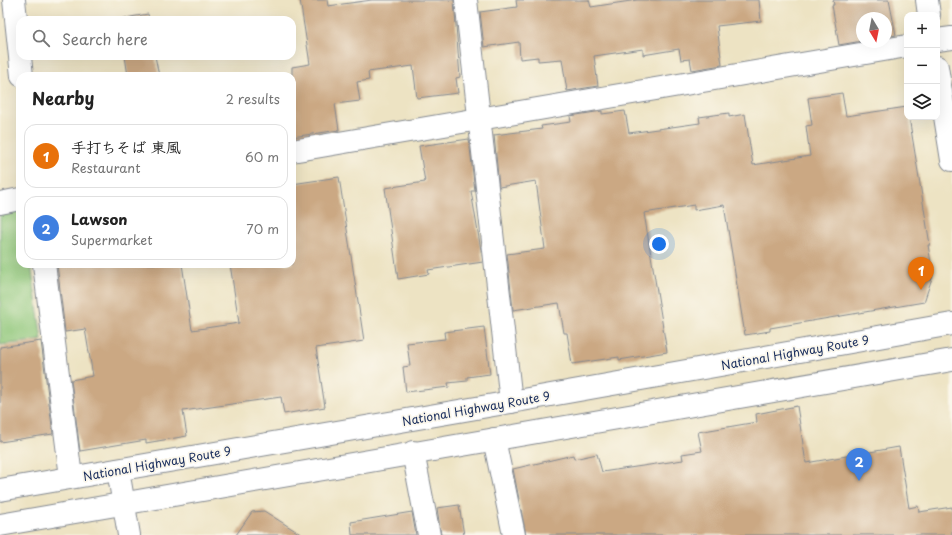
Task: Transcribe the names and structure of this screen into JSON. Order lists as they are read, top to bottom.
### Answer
{
  "streets": {
    "main road": ["National Highway Route 9"]
  },
  "north": "bottom",
  "page": {
    "map_buttons": ["+", "−"],
    "search": "Search here",
    "heading": ["Nearby", "2 results"],
    "list": [
      {
        "mark": "1",
        "name": "手打ちそば 東風",
        "note": "Restaurant",
        "value": "60 m"
      },
      {
        "mark": "2",
        "name": "Lawson",
        "note": "Supermarket",
        "value": "70 m"
      }
    ],
    "pins": ["1", "2"]
  }
}
